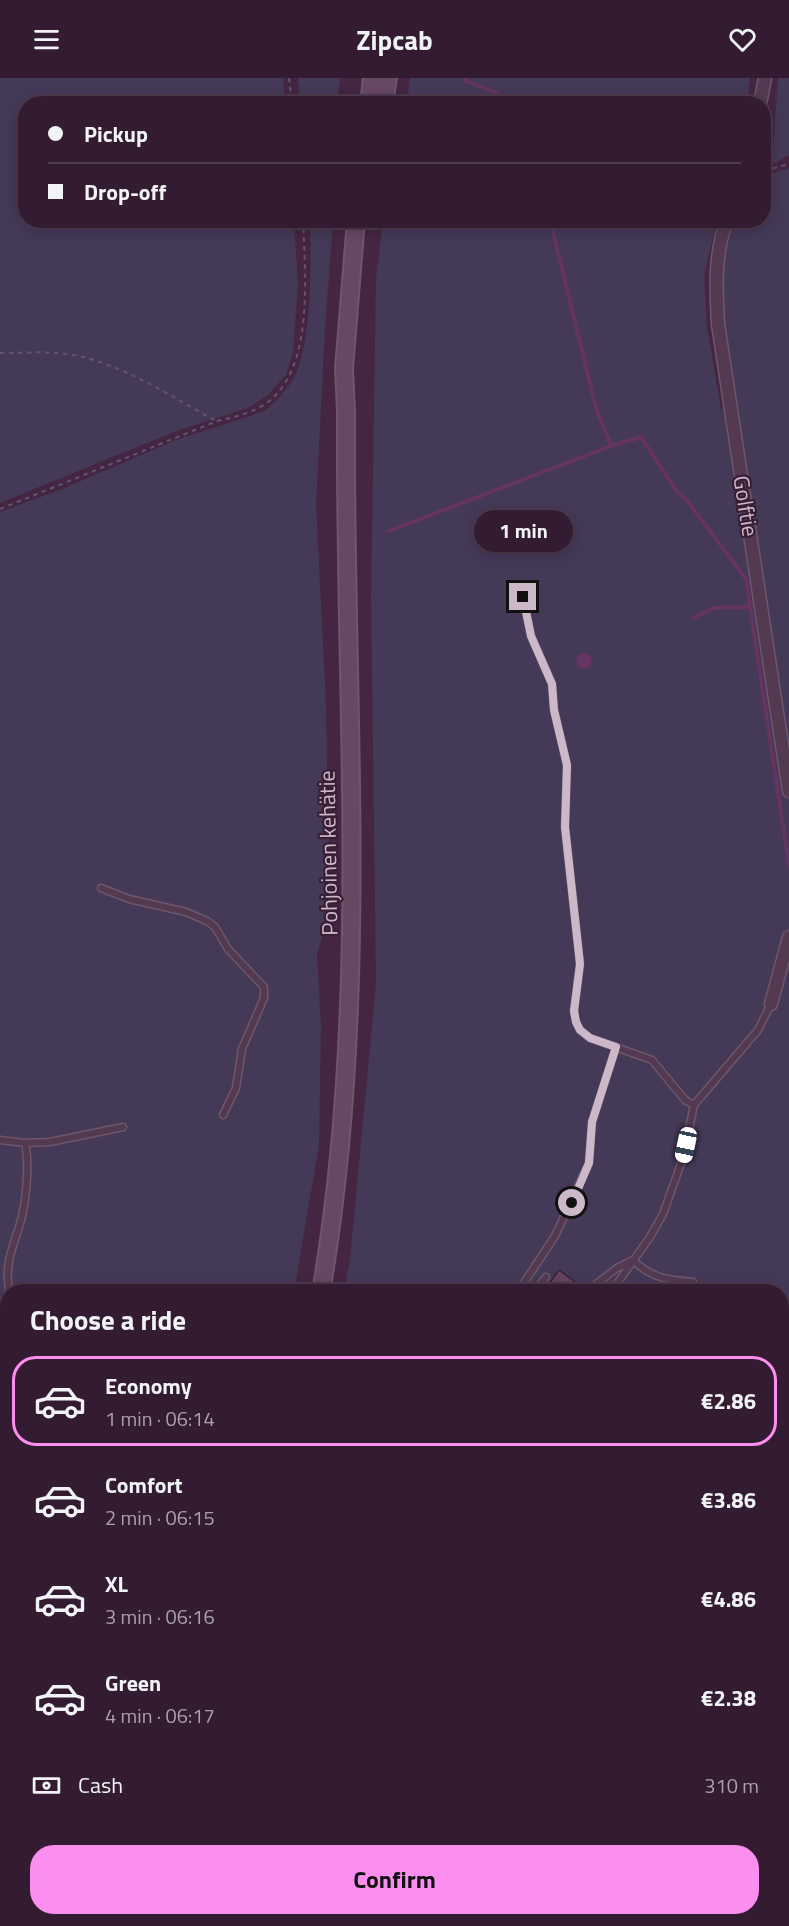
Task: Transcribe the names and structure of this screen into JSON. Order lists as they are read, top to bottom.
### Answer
{
  "streets": {
    "main road": ["Pohjoinen kehätie"],
    "street": ["Golftie"]
  },
  "page": {
    "header": "Zipcab",
    "banner": ["Pickup", "Drop-off"],
    "bubble": "1 min",
    "heading": "Choose a ride",
    "list": [
      {
        "name": "Economy",
        "note": "1 min · 06:14",
        "value": "€2.86"
      },
      {
        "name": "Comfort",
        "note": "2 min · 06:15",
        "value": "€3.86"
      },
      {
        "name": "XL",
        "note": "3 min · 06:16",
        "value": "€4.86"
      },
      {
        "name": "Green",
        "note": "4 min · 06:17",
        "value": "€2.38"
      }
    ],
    "pay": ["Cash", "310 m"],
    "buttons": "Confirm"
  }
}
